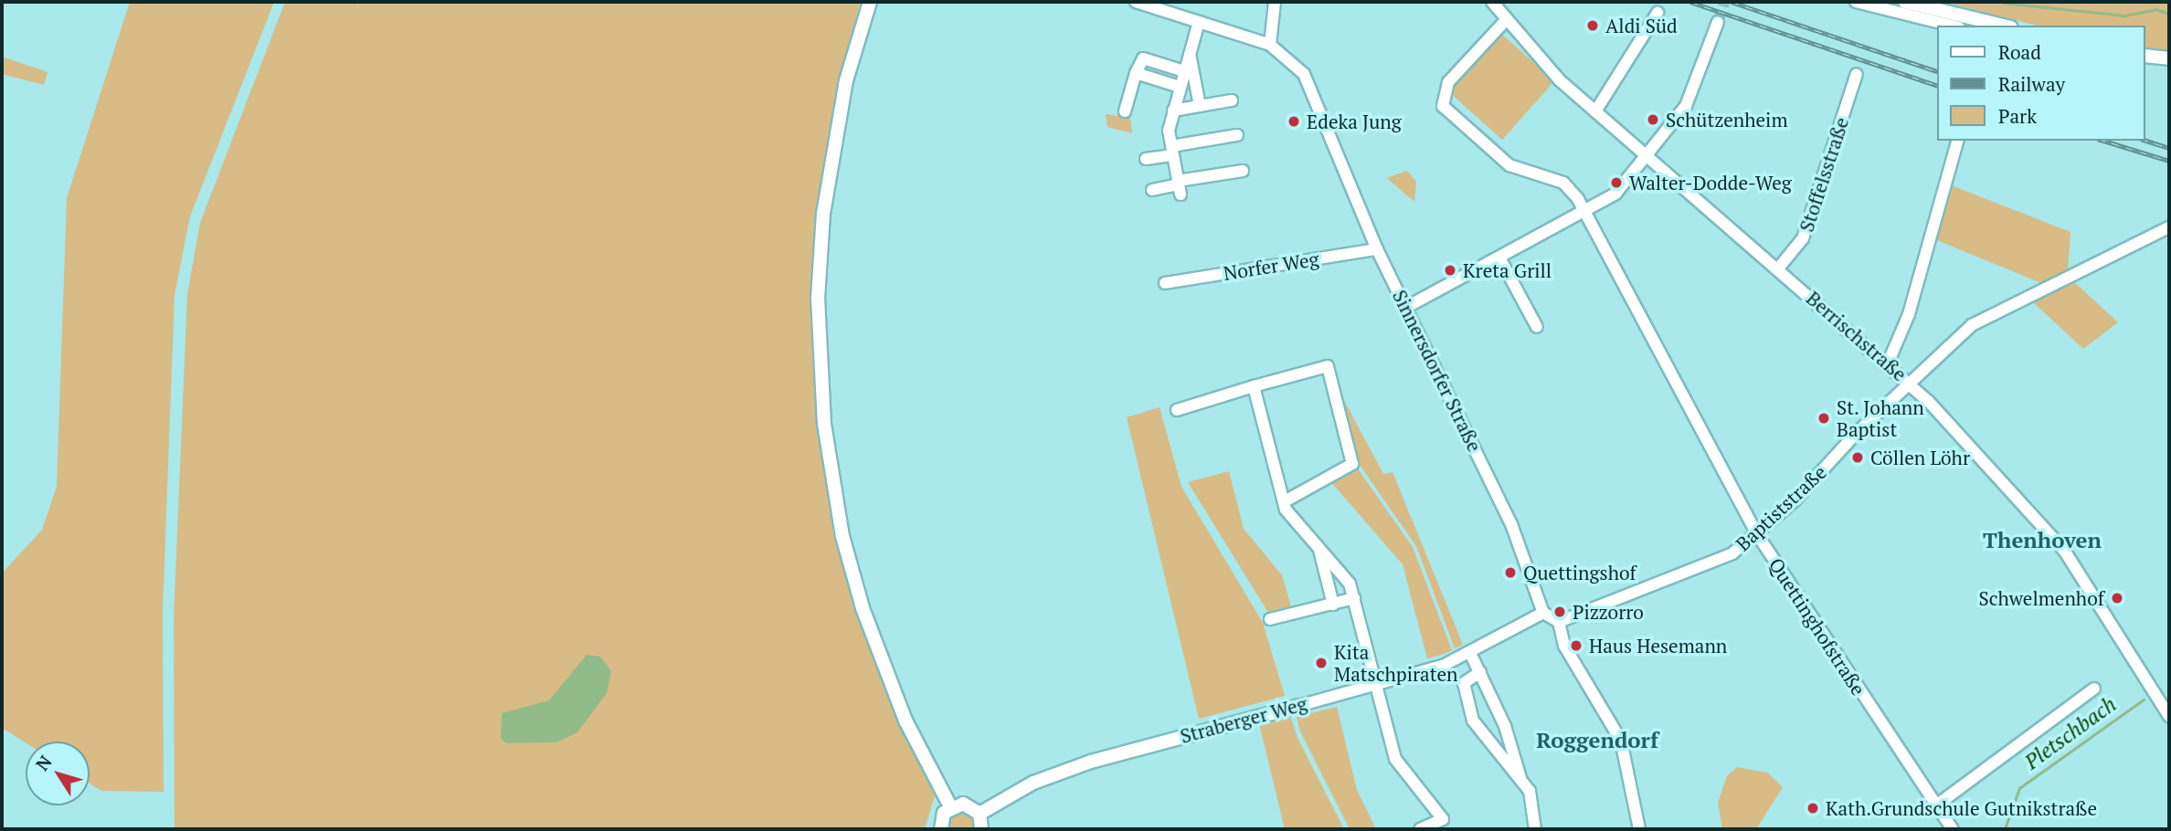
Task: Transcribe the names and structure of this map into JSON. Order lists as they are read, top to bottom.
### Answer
{
  "streets": {
    "main road": ["Straberger Weg"],
    "street": [
      "Stoffelsstraße",
      "Norfer Weg",
      "Berrischstraße",
      "Sinnersdorfer Straße",
      "Baptiststraße",
      "Quettinghofstraße"
    ]
  },
  "crossings": [
    ["Stoffelsstraße", "Berrischstraße"],
    ["Norfer Weg", "Sinnersdorfer Straße"],
    ["Berrischstraße", "Baptiststraße"],
    ["Berrischstraße", "Quettinghofstraße"],
    ["Sinnersdorfer Straße", "Straberger Weg"],
    ["Baptiststraße", "Quettinghofstraße"]
  ],
  "districts": ["Thenhoven", "Roggendorf"],
  "water": ["Pletschbach"],
  "places": [
    "Aldi Süd",
    "Schützenheim",
    "Edeka Jung",
    "Walter-Dodde-Weg",
    "Kreta Grill",
    "St. Johann Baptist",
    "Cöllen Löhr",
    "Quettingshof",
    "Schwelmenhof",
    "Pizzorro",
    "Haus Hesemann",
    "Kita Matschpiraten",
    "Kath.Grundschule Gutnikstraße"
  ],
  "legend": ["Road", "Railway", "Park"],
  "north": "top left"
}
